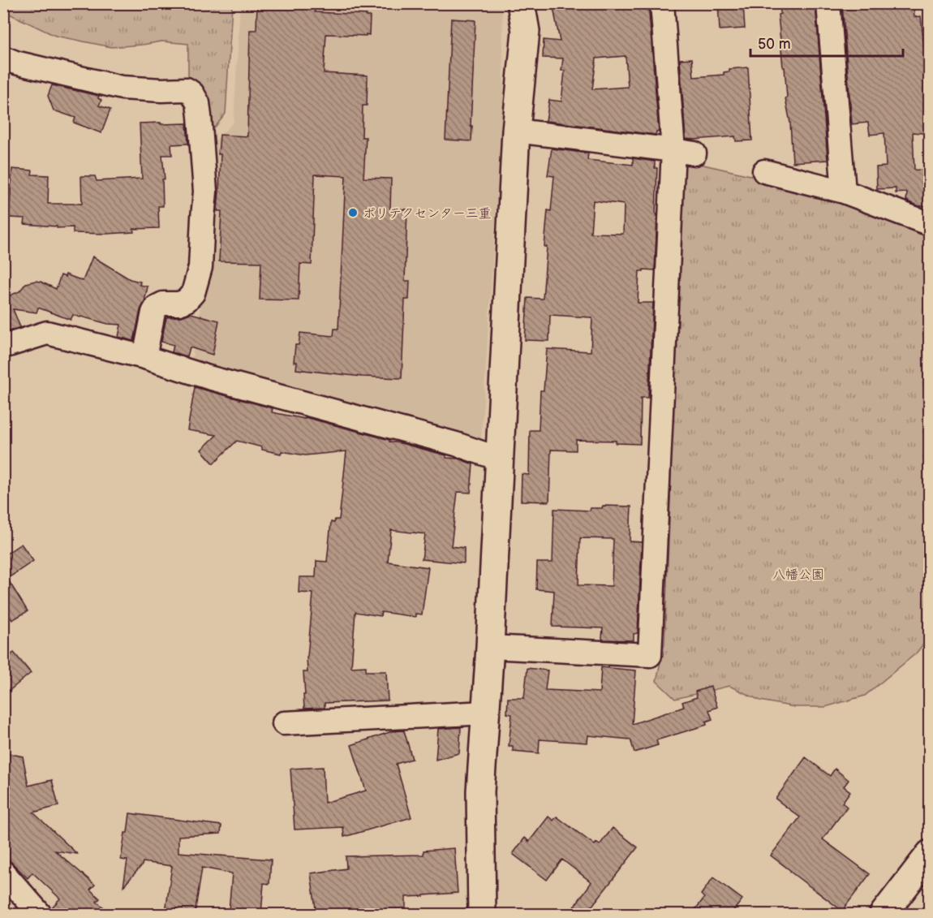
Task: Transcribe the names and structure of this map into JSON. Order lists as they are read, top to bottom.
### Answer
{
  "parks": ["八幡公園"],
  "places": ["ポリテクセンター三重"],
  "scale_bar": "50 m"
}
